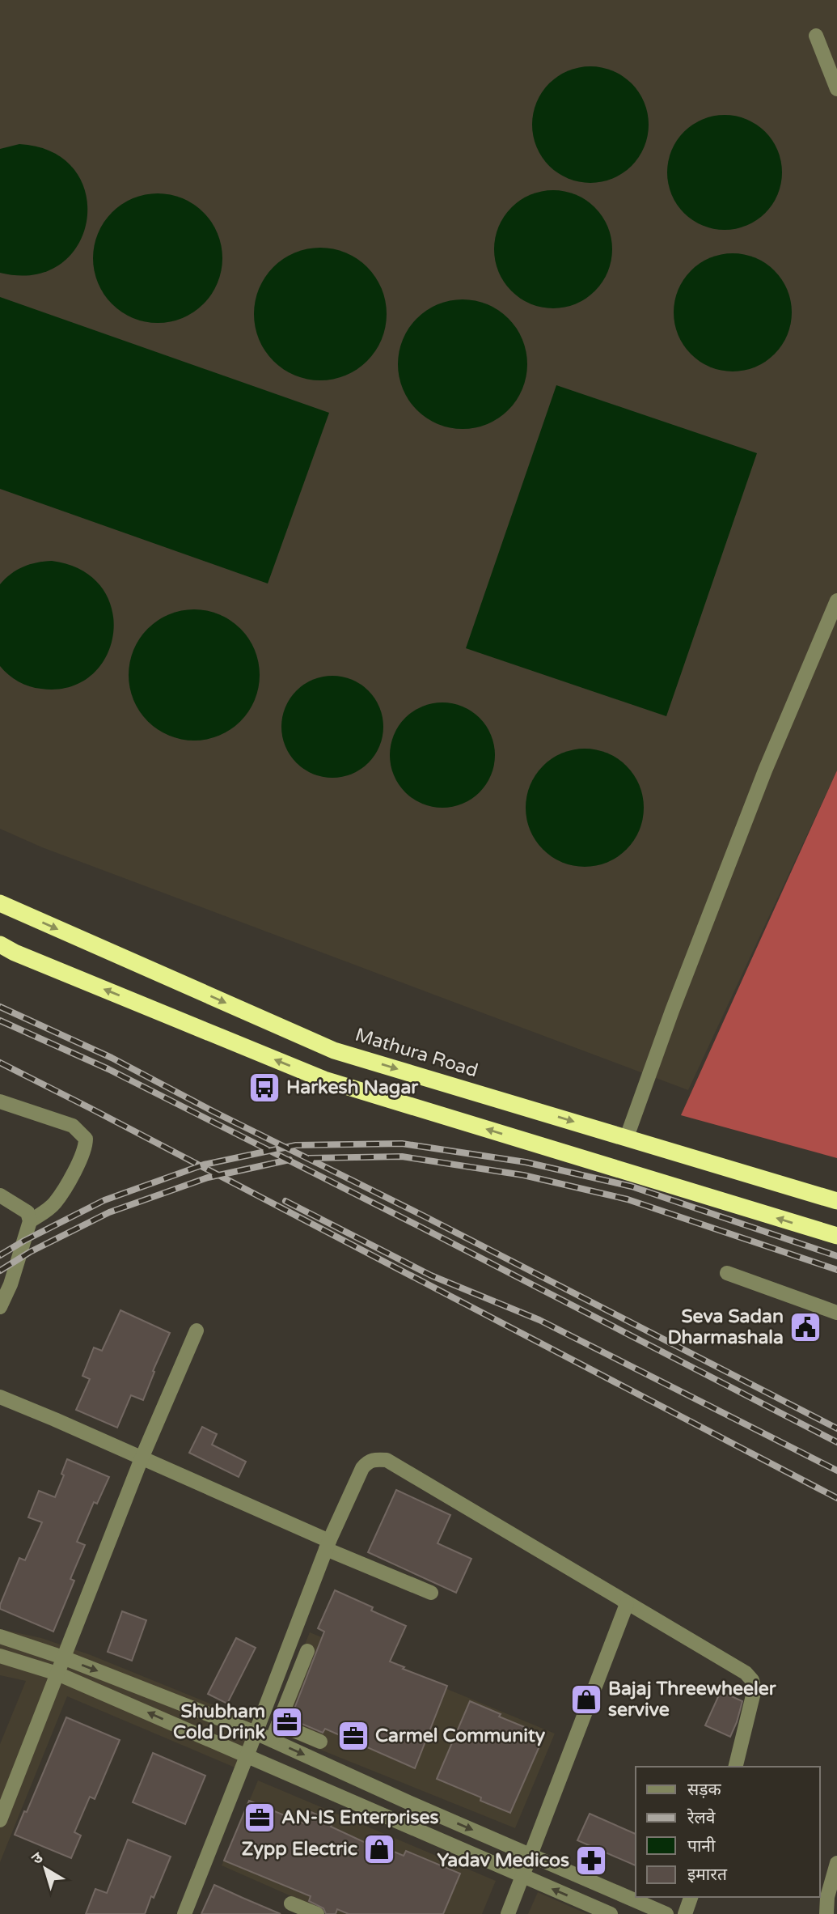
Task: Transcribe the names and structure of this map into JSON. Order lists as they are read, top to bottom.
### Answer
{
  "streets": {
    "highway": ["Mathura Road"]
  },
  "places": {
    "bus stop": ["Harkesh Nagar"],
    "public building": ["Seva Sadan Dharmashala"],
    "shop": ["Bajaj Threewheeler servive", "Zypp Electric"],
    "office": ["Shubham Cold Drink", "Carmel Community", "AN-IS Enterprises"],
    "pharmacy": ["Yadav Medicos"]
  },
  "legend": [
    "सड़क",
    "रेलवे",
    "पानी",
    "इमारत"
  ],
  "north": "top left"
}
